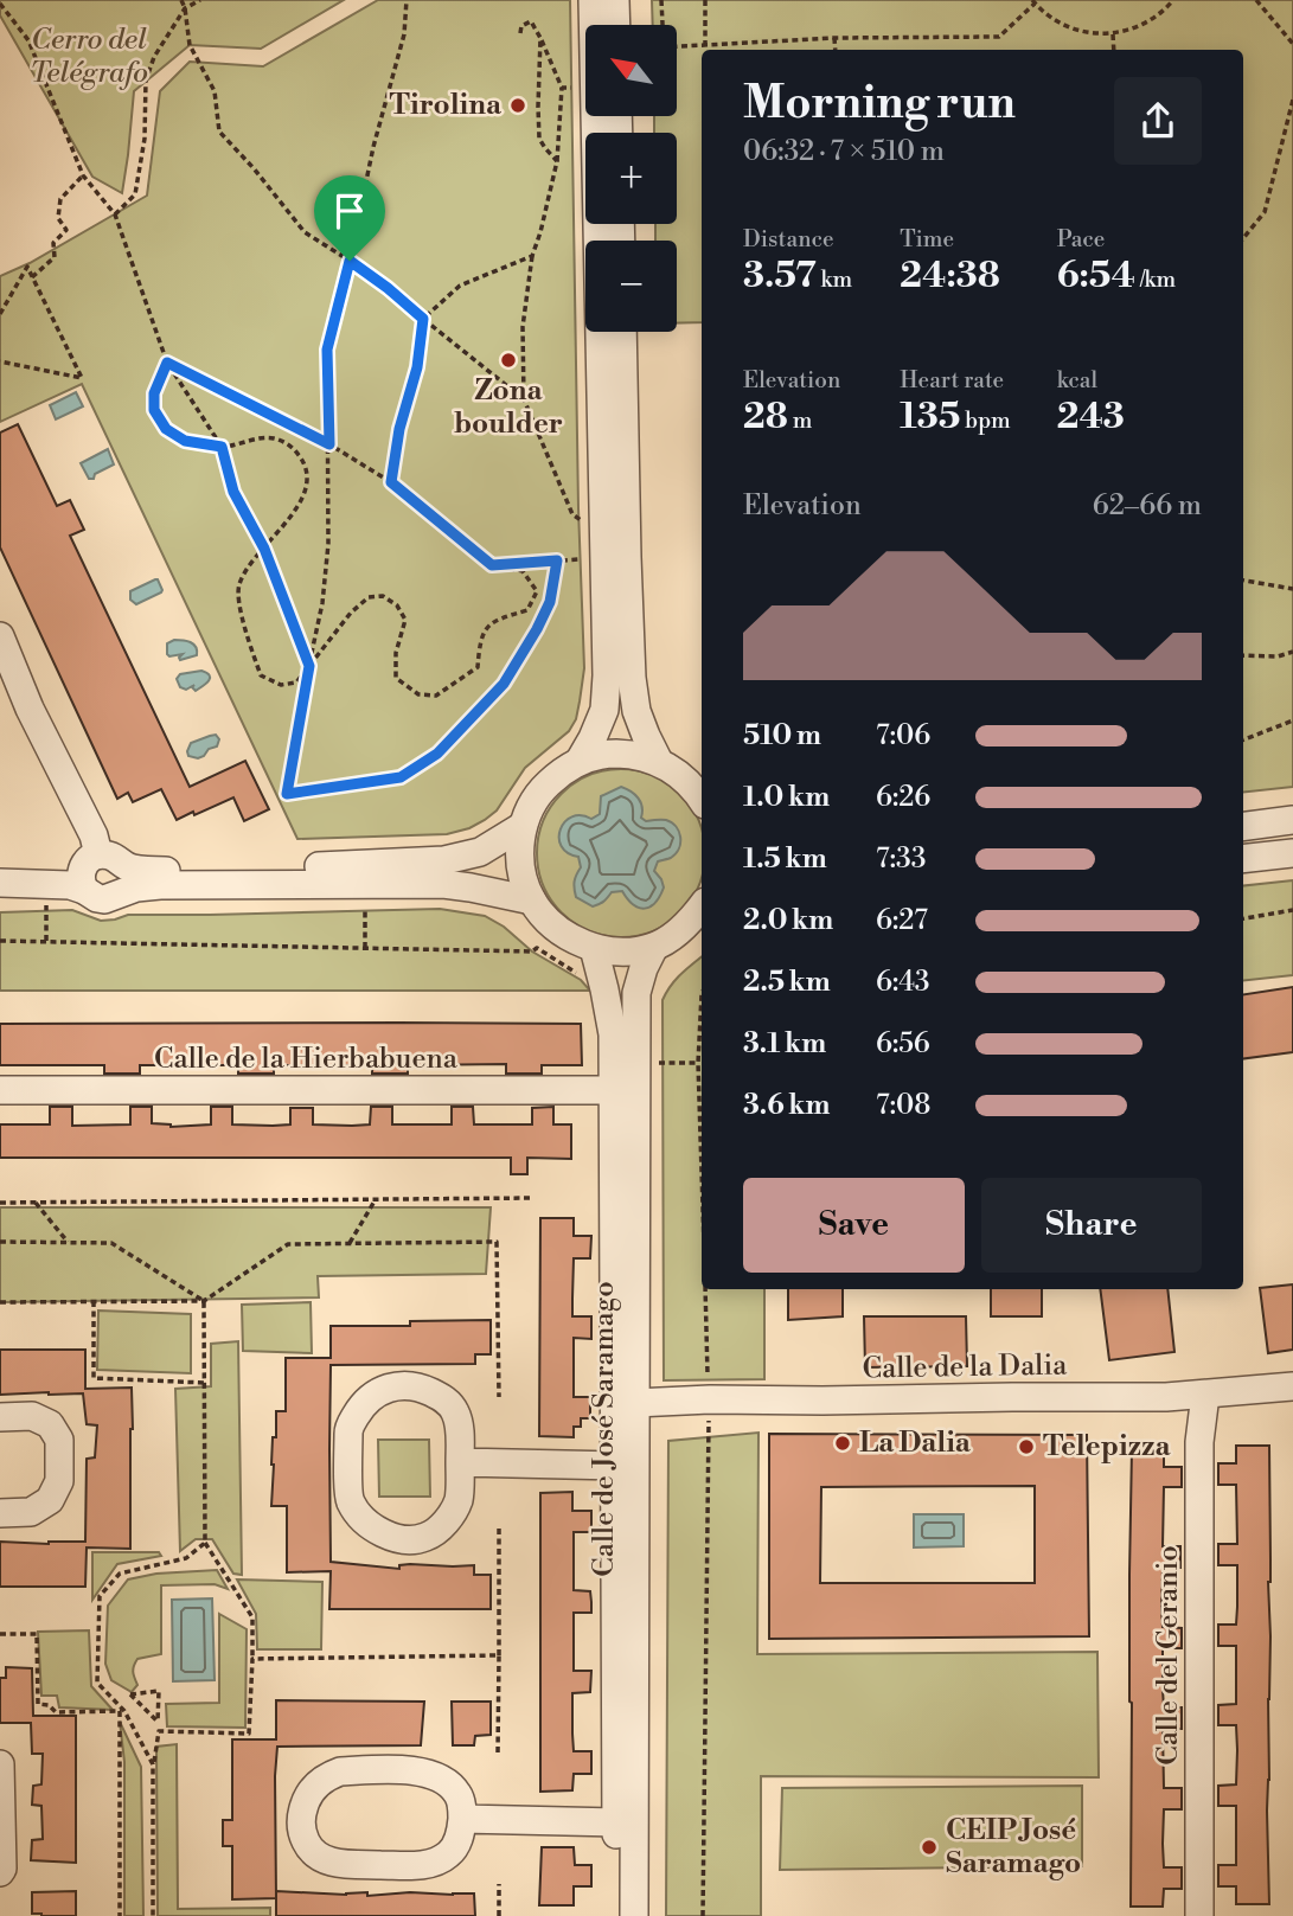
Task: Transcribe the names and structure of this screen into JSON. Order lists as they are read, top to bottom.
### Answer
{
  "streets": {
    "street": [
      "Calle de la Hierbabuena",
      "Calle de la Dalia",
      "Calle de José Saramago",
      "Calle del Geranio"
    ]
  },
  "crossings": [
    ["Calle de la Hierbabuena", "Calle de José Saramago"],
    ["Calle de la Dalia", "Calle de José Saramago"],
    ["Calle de la Dalia", "Calle del Geranio"]
  ],
  "parks": ["Cerro del Telégrafo"],
  "places": [
    "Tirolina",
    "Zona boulder",
    "La Dalia",
    "Telepizza",
    "CEIP José Saramago"
  ],
  "north": "top left",
  "page": {
    "map_buttons": ["+", "−"],
    "heading": ["Morning run", "06:32 · 7 × 510 m"],
    "stats": [
      ["Distance", "3.57 km"],
      ["Time", "24:38"],
      ["Pace", "6:54 /km"],
      ["Elevation", "28 m"],
      ["Heart rate", "135 bpm"],
      ["kcal", "243"]
    ],
    "chart": ["Elevation", "62–66 m"],
    "list": [
      {
        "name": "510 m",
        "note": "7:06"
      },
      {
        "name": "1.0 km",
        "note": "6:26"
      },
      {
        "name": "1.5 km",
        "note": "7:33"
      },
      {
        "name": "2.0 km",
        "note": "6:27"
      },
      {
        "name": "2.5 km",
        "note": "6:43"
      },
      {
        "name": "3.1 km",
        "note": "6:56"
      },
      {
        "name": "3.6 km",
        "note": "7:08"
      }
    ],
    "buttons": ["Save", "Share"]
  }
}
